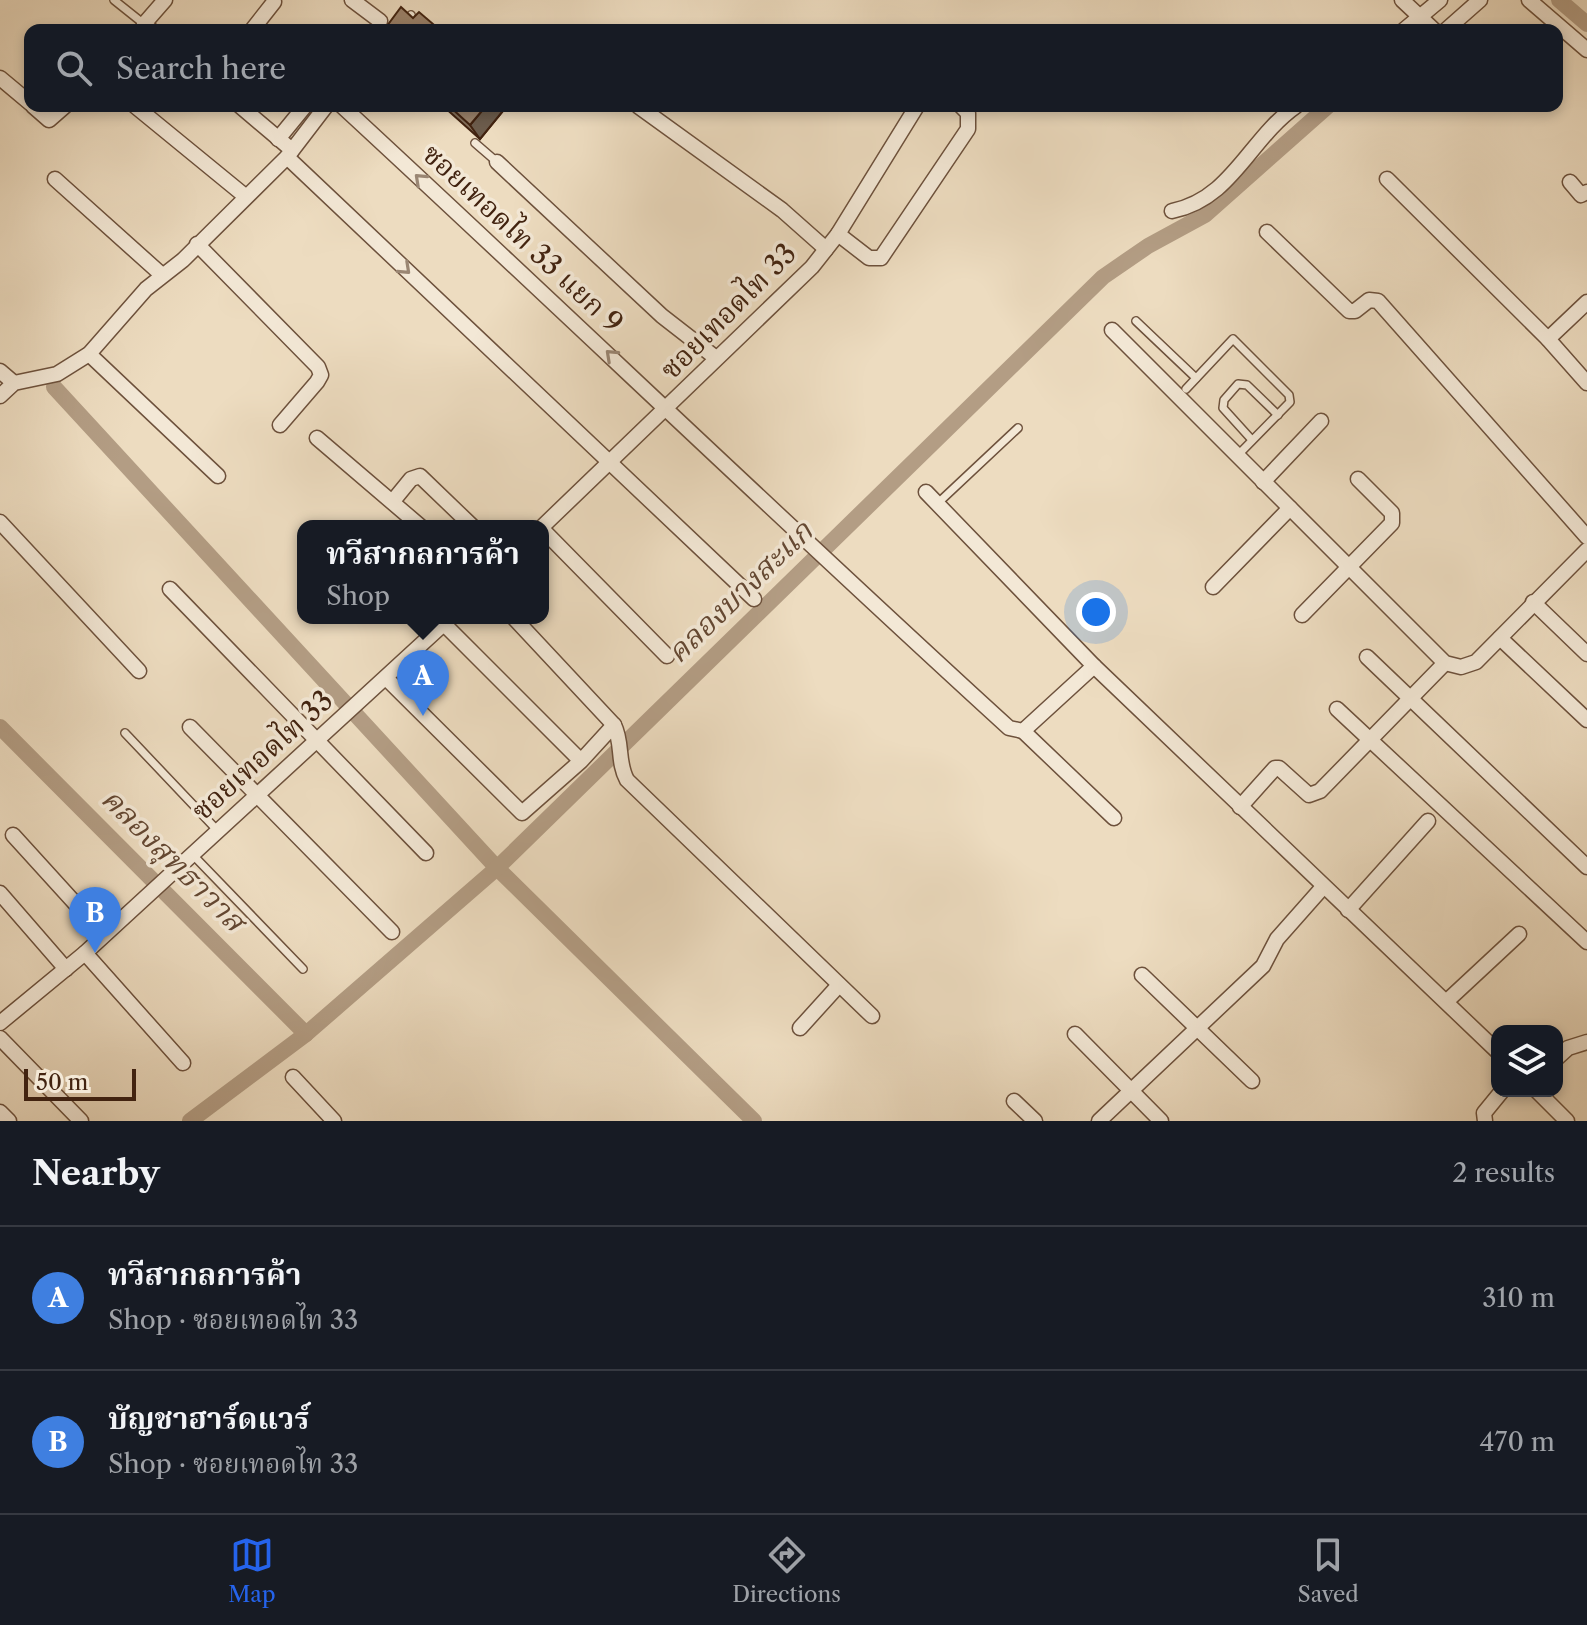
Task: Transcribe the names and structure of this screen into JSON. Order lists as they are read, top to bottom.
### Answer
{
  "streets": {
    "street": ["ซอยเทอดไท 33 แยก 9", "ซอยเทอดไท 33"]
  },
  "crossings": [
    ["ซอยเทอดไท 33 แยก 9", "ซอยเทอดไท 33"]
  ],
  "water": ["คลองบางสะแก", "คลองสุทธาวาส"],
  "scale_bar": "50 m",
  "page": {
    "search": "Search here",
    "popup": ["ทวีสากลการค้า", "Shop"],
    "pins": ["A", "B"],
    "scale": "50 m",
    "heading": ["Nearby", "2 results"],
    "list": [
      {
        "mark": "A",
        "name": "ทวีสากลการค้า",
        "note": "Shop · ซอยเทอดไท 33",
        "value": "310 m"
      },
      {
        "mark": "B",
        "name": "บัญชาฮาร์ดแวร์",
        "note": "Shop · ซอยเทอดไท 33",
        "value": "470 m"
      }
    ],
    "nav": ["Map", "Directions", "Saved"]
  }
}
